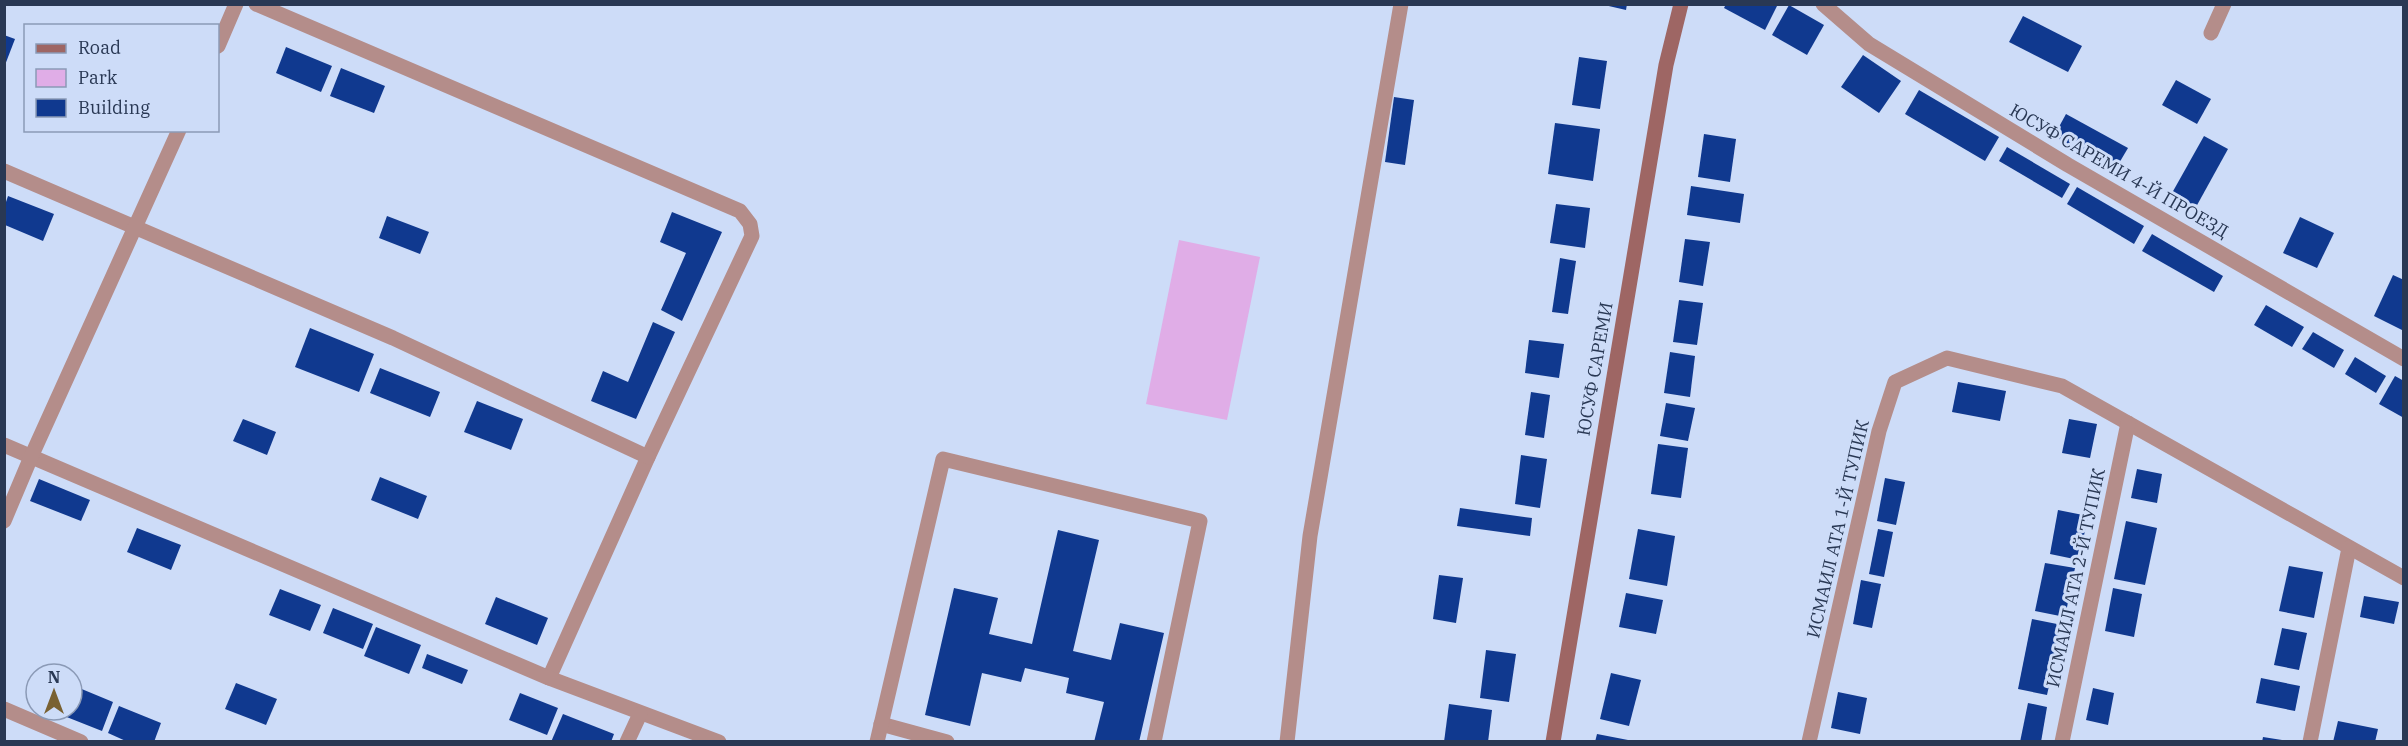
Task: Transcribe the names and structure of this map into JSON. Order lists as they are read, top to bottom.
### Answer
{
  "streets": {
    "main road": ["ЮСУФ САРЕМИ"],
    "street": ["ЮСУФ САРЕМИ 4-Й ПРОЕЗД", "ИСМАИЛ АТА 1-Й ТУПИК", "ИСМАИЛ АТА 2-Й ТУПИК"]
  },
  "crossings": [
    ["ИСМАИЛ АТА 1-Й ТУПИК", "ИСМАИЛ АТА 2-Й ТУПИК"]
  ],
  "legend": ["Road", "Park", "Building"],
  "north": "top"
}
